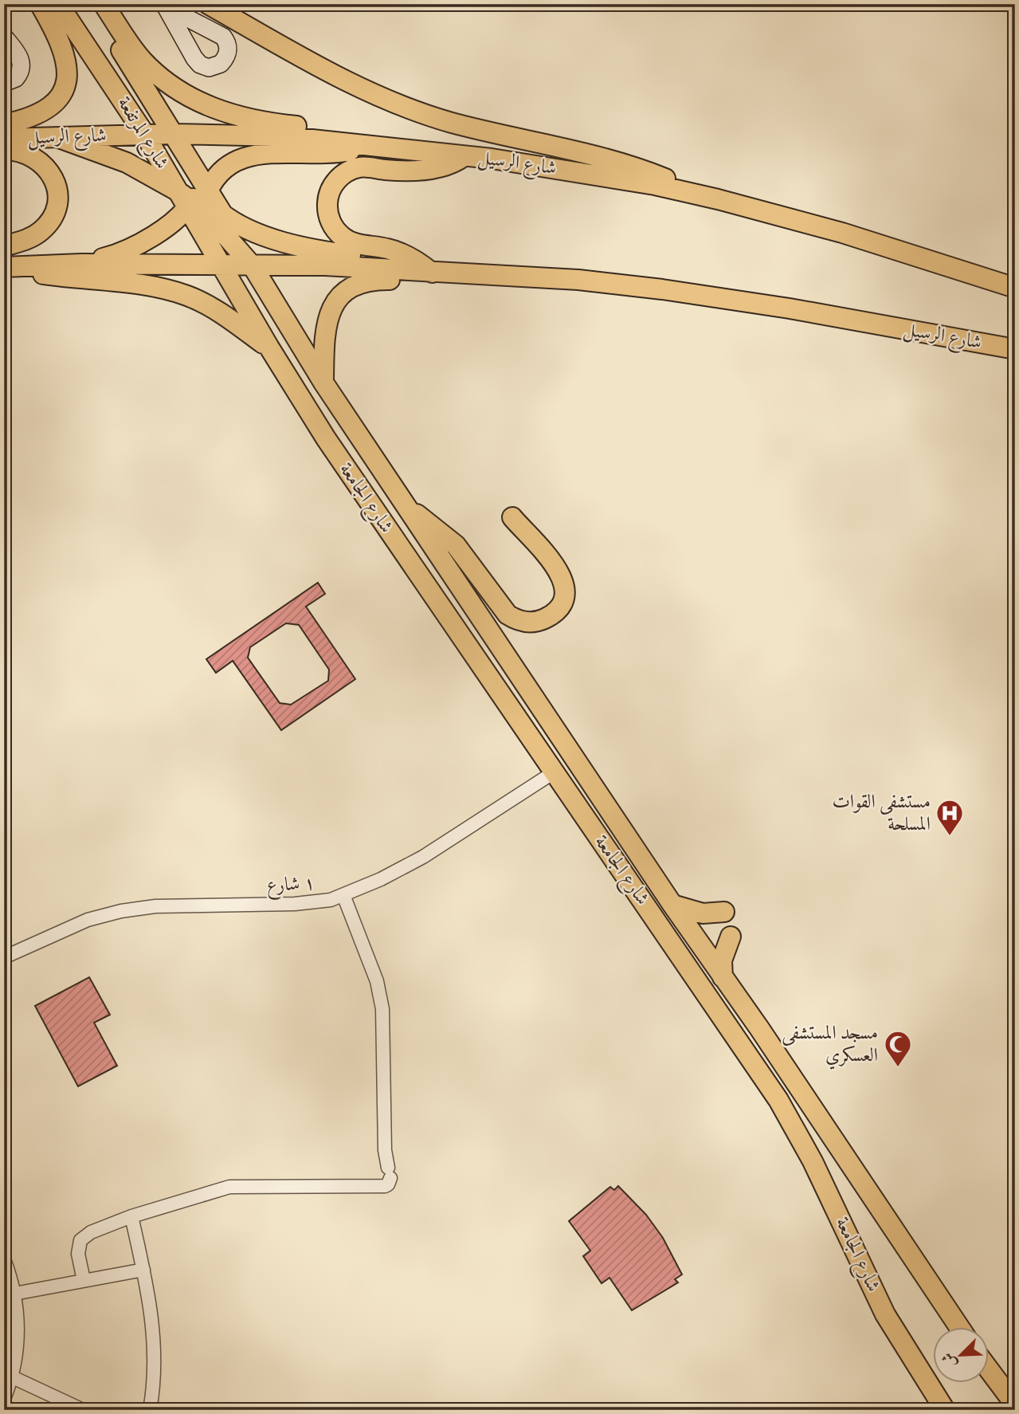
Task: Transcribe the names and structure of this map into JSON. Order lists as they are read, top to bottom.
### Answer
{
  "streets": {
    "main road": ["شارع المرتفعة", "شارع الرسيل", "شارع الجامعة"],
    "street": ["١ شارع"]
  },
  "crossings": [
    ["شارع المرتفعة", "شارع الرسيل"],
    ["شارع المرتفعة", "شارع الجامعة"],
    ["شارع الرسيل", "شارع الجامعة"],
    ["شارع الجامعة", "١ شارع"]
  ],
  "places": {
    "hospital": ["مستشفى القوات المسلحة"],
    "mosque": ["مسجد المستشفى العسكري"]
  },
  "north": "bottom left"
}
